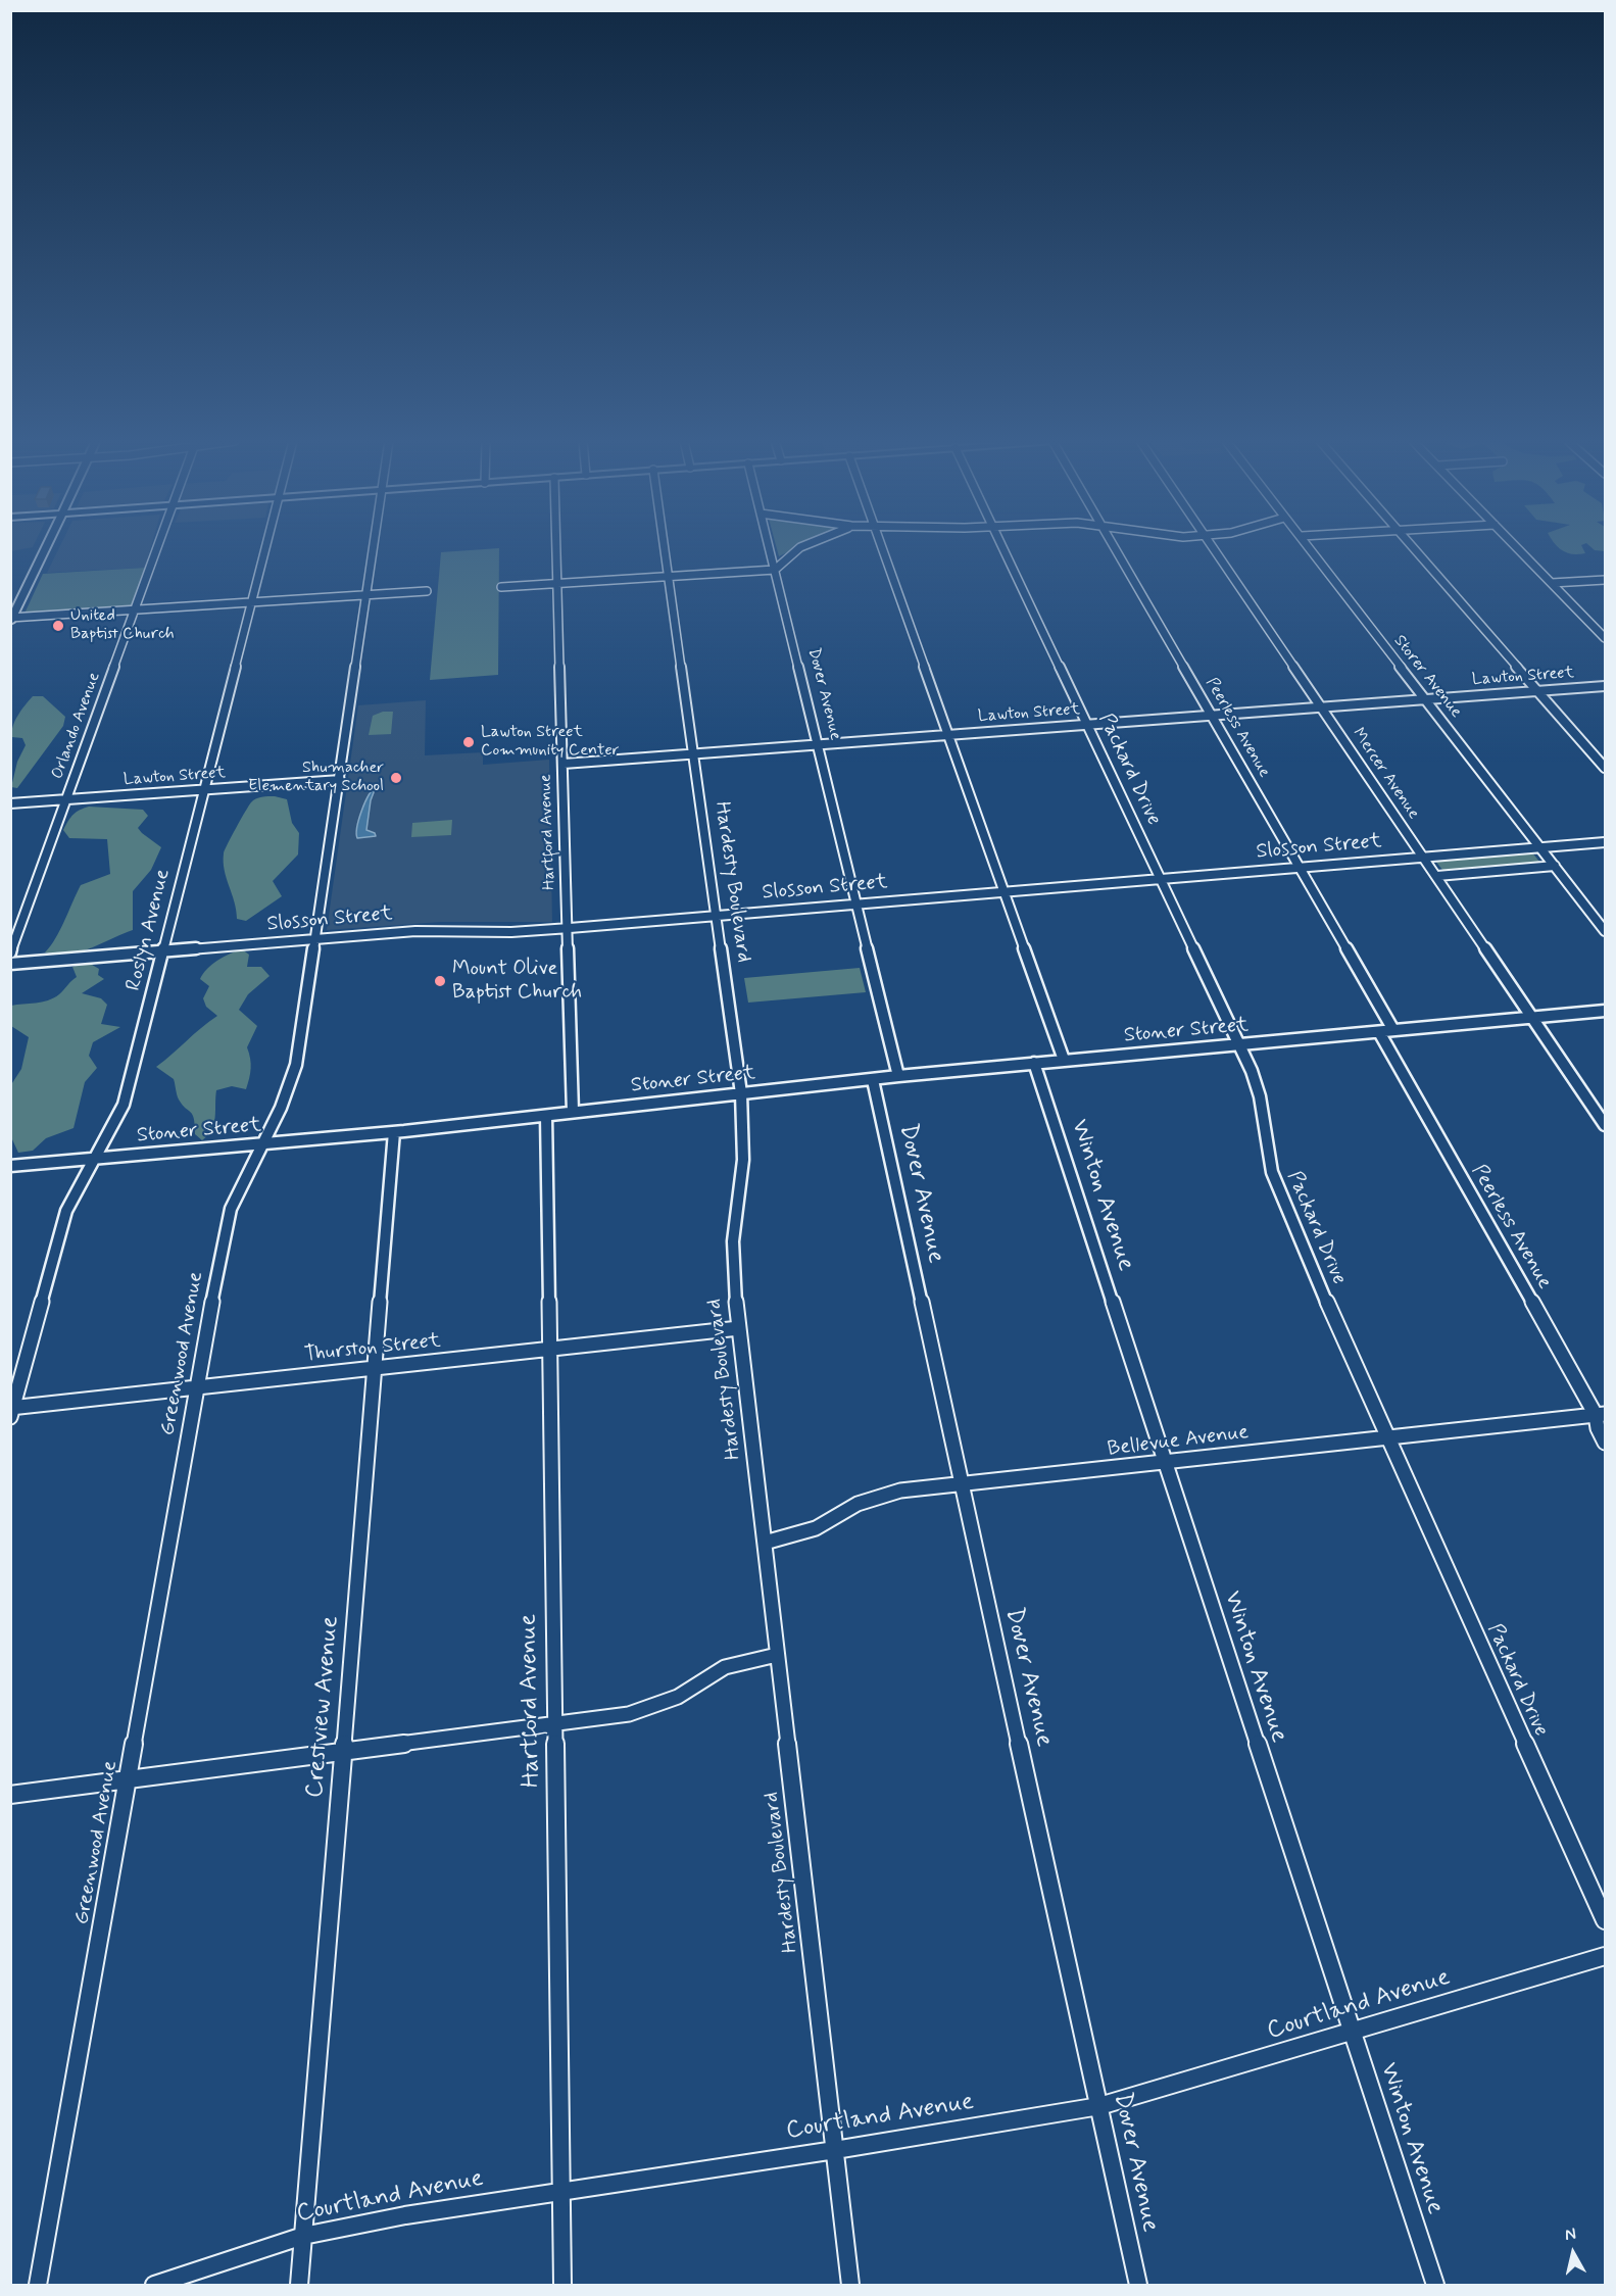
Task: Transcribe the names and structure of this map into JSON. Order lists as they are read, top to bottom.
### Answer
{
  "streets": {
    "street": [
      "Storer Avenue",
      "Lawton Street",
      "Dover Avenue",
      "Orlando Avenue",
      "Peerless Avenue",
      "Packard Drive",
      "Mercer Avenue",
      "Hartford Avenue",
      "Slosson Street",
      "Hardesty Boulevard",
      "Roslyn Avenue",
      "Stoner Street",
      "Winton Avenue",
      "Thurston Street",
      "Greenwood Avenue",
      "Bellevue Avenue",
      "Crestview Avenue",
      "Courtland Avenue"
    ]
  },
  "crossings": [
    ["Storer Avenue", "Lawton Street"],
    ["Storer Avenue", "Slosson Street"],
    ["Lawton Street", "Dover Avenue"],
    ["Lawton Street", "Orlando Avenue"],
    ["Lawton Street", "Peerless Avenue"],
    ["Lawton Street", "Packard Drive"],
    ["Lawton Street", "Mercer Avenue"],
    ["Lawton Street", "Hartford Avenue"],
    ["Lawton Street", "Hardesty Boulevard"],
    ["Lawton Street", "Roslyn Avenue"],
    ["Lawton Street", "Greenwood Avenue"],
    ["Dover Avenue", "Slosson Street"],
    ["Dover Avenue", "Stoner Street"],
    ["Dover Avenue", "Bellevue Avenue"],
    ["Dover Avenue", "Courtland Avenue"],
    ["Peerless Avenue", "Slosson Street"],
    ["Peerless Avenue", "Stoner Street"],
    ["Peerless Avenue", "Bellevue Avenue"],
    ["Packard Drive", "Slosson Street"],
    ["Packard Drive", "Stoner Street"],
    ["Packard Drive", "Bellevue Avenue"],
    ["Mercer Avenue", "Slosson Street"],
    ["Hartford Avenue", "Slosson Street"],
    ["Hartford Avenue", "Stoner Street"],
    ["Hartford Avenue", "Thurston Street"],
    ["Hartford Avenue", "Courtland Avenue"],
    ["Slosson Street", "Hardesty Boulevard"],
    ["Slosson Street", "Roslyn Avenue"],
    ["Slosson Street", "Greenwood Avenue"],
    ["Hardesty Boulevard", "Stoner Street"],
    ["Hardesty Boulevard", "Thurston Street"],
    ["Hardesty Boulevard", "Bellevue Avenue"],
    ["Hardesty Boulevard", "Courtland Avenue"],
    ["Roslyn Avenue", "Stoner Street"],
    ["Roslyn Avenue", "Thurston Street"],
    ["Stoner Street", "Winton Avenue"],
    ["Stoner Street", "Greenwood Avenue"],
    ["Stoner Street", "Crestview Avenue"],
    ["Winton Avenue", "Bellevue Avenue"],
    ["Winton Avenue", "Courtland Avenue"],
    ["Thurston Street", "Greenwood Avenue"],
    ["Thurston Street", "Crestview Avenue"],
    ["Crestview Avenue", "Courtland Avenue"]
  ],
  "places": [
    "United Baptist Church",
    "Lawton Street Community Center",
    "Shumacher Elementary School",
    "Mount Olive Baptist Church"
  ],
  "north": "top"
}
